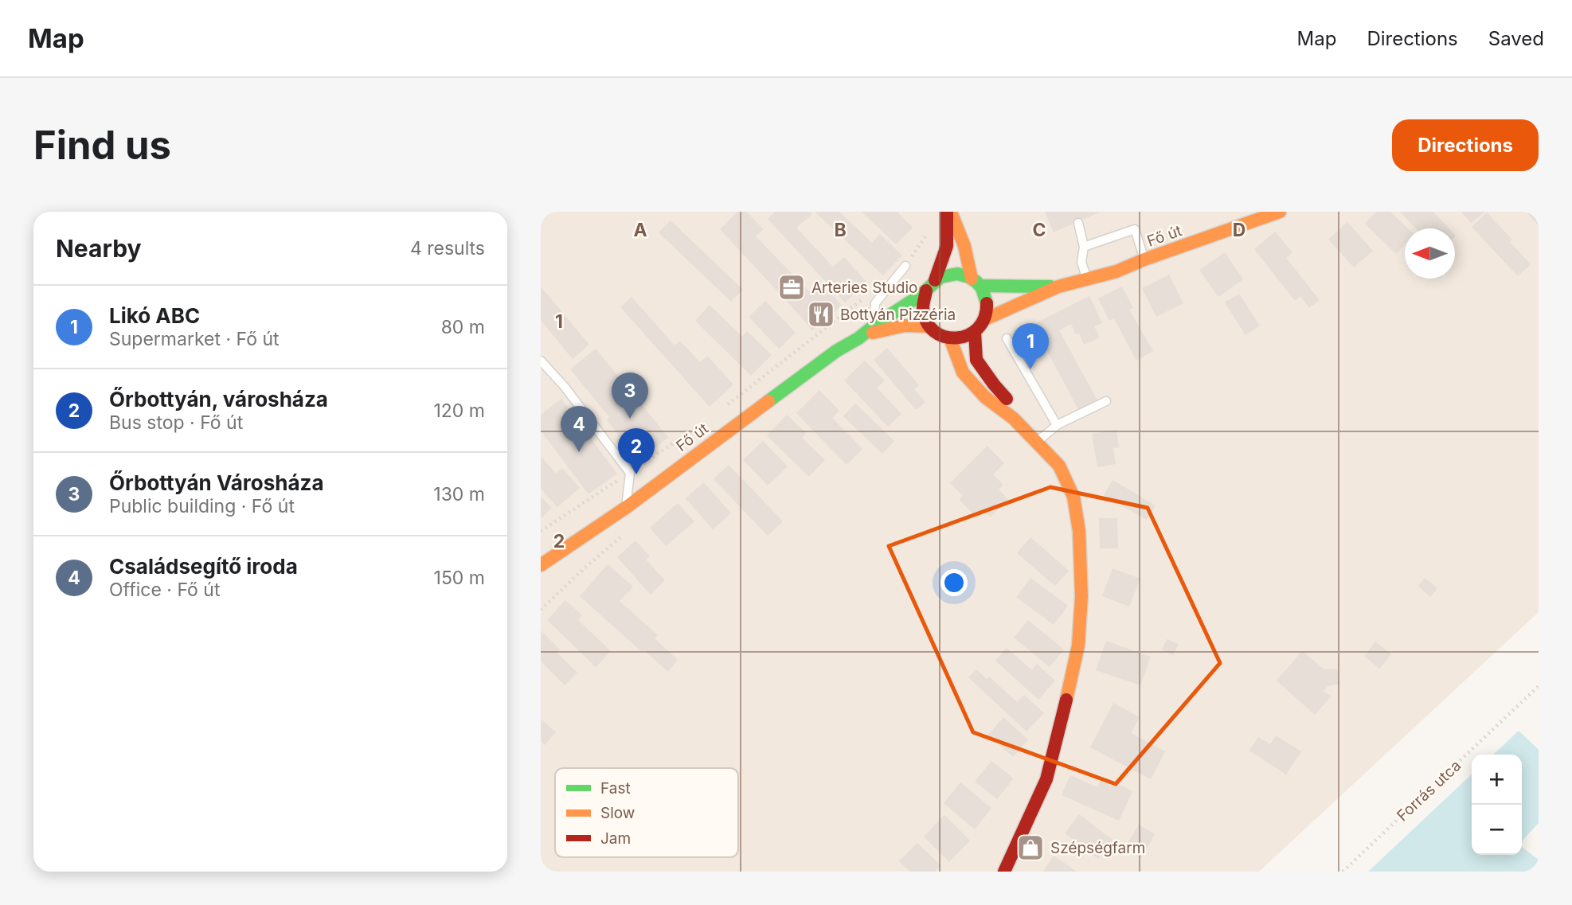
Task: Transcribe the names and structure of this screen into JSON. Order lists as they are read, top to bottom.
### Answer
{
  "streets": {
    "main road": ["Fő út"],
    "path": ["Forrás utca"]
  },
  "places": {
    "office": ["Arteries Studio"],
    "restaurant": ["Bottyán Pizzéria"],
    "shop": ["Szépségfarm"]
  },
  "legend": ["Fast", "Slow", "Jam"],
  "north": "left",
  "page": {
    "header": "Map",
    "nav": ["Map", "Directions", "Saved"],
    "buttons": "Directions",
    "title": "Find us",
    "heading": ["Nearby", "4 results"],
    "list": [
      {
        "mark": "1",
        "name": "Likó ABC",
        "note": "Supermarket · Fő út",
        "value": "80 m"
      },
      {
        "mark": "2",
        "name": "Őrbottyán, városháza",
        "note": "Bus stop · Fő út",
        "value": "120 m"
      },
      {
        "mark": "3",
        "name": "Őrbottyán Városháza",
        "note": "Public building · Fő út",
        "value": "130 m"
      },
      {
        "mark": "4",
        "name": "Családsegítő iroda",
        "note": "Office · Fő út",
        "value": "150 m"
      }
    ],
    "pins": [
      "1",
      "3",
      "4",
      "2"
    ],
    "map_buttons": ["+", "−"]
  },
  "grid": {
    "columns": [
      "A",
      "B",
      "C",
      "D"
    ],
    "rows": ["1", "2"]
  }
}
